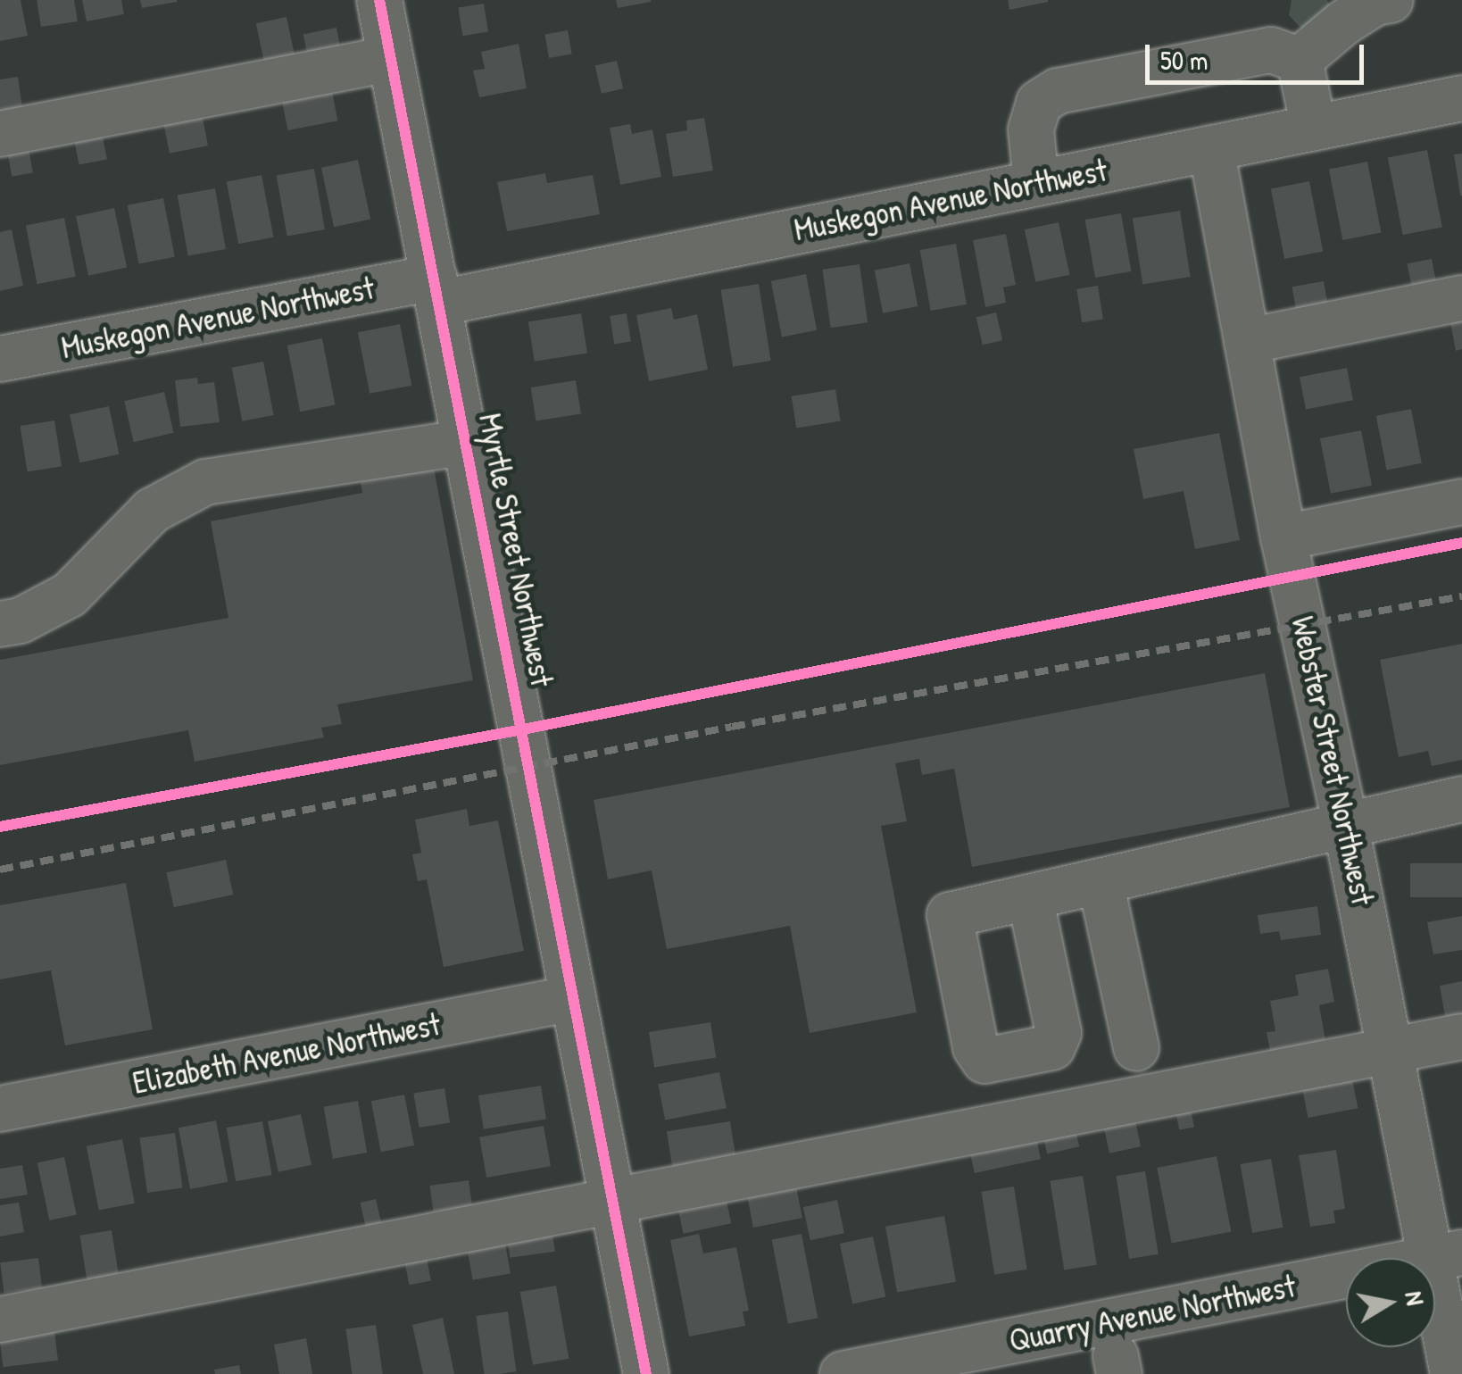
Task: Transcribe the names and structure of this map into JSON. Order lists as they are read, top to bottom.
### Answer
{
  "streets": {
    "street": [
      "Muskegon Avenue Northwest",
      "Myrtle Street Northwest",
      "Webster Street Northwest",
      "Elizabeth Avenue Northwest",
      "Quarry Avenue Northwest"
    ]
  },
  "crossings": [
    ["Muskegon Avenue Northwest", "Myrtle Street Northwest"],
    ["Muskegon Avenue Northwest", "Webster Street Northwest"],
    ["Myrtle Street Northwest", "Elizabeth Avenue Northwest"],
    ["Webster Street Northwest", "Quarry Avenue Northwest"]
  ],
  "scale_bar": "50 m",
  "north": "right"
}
